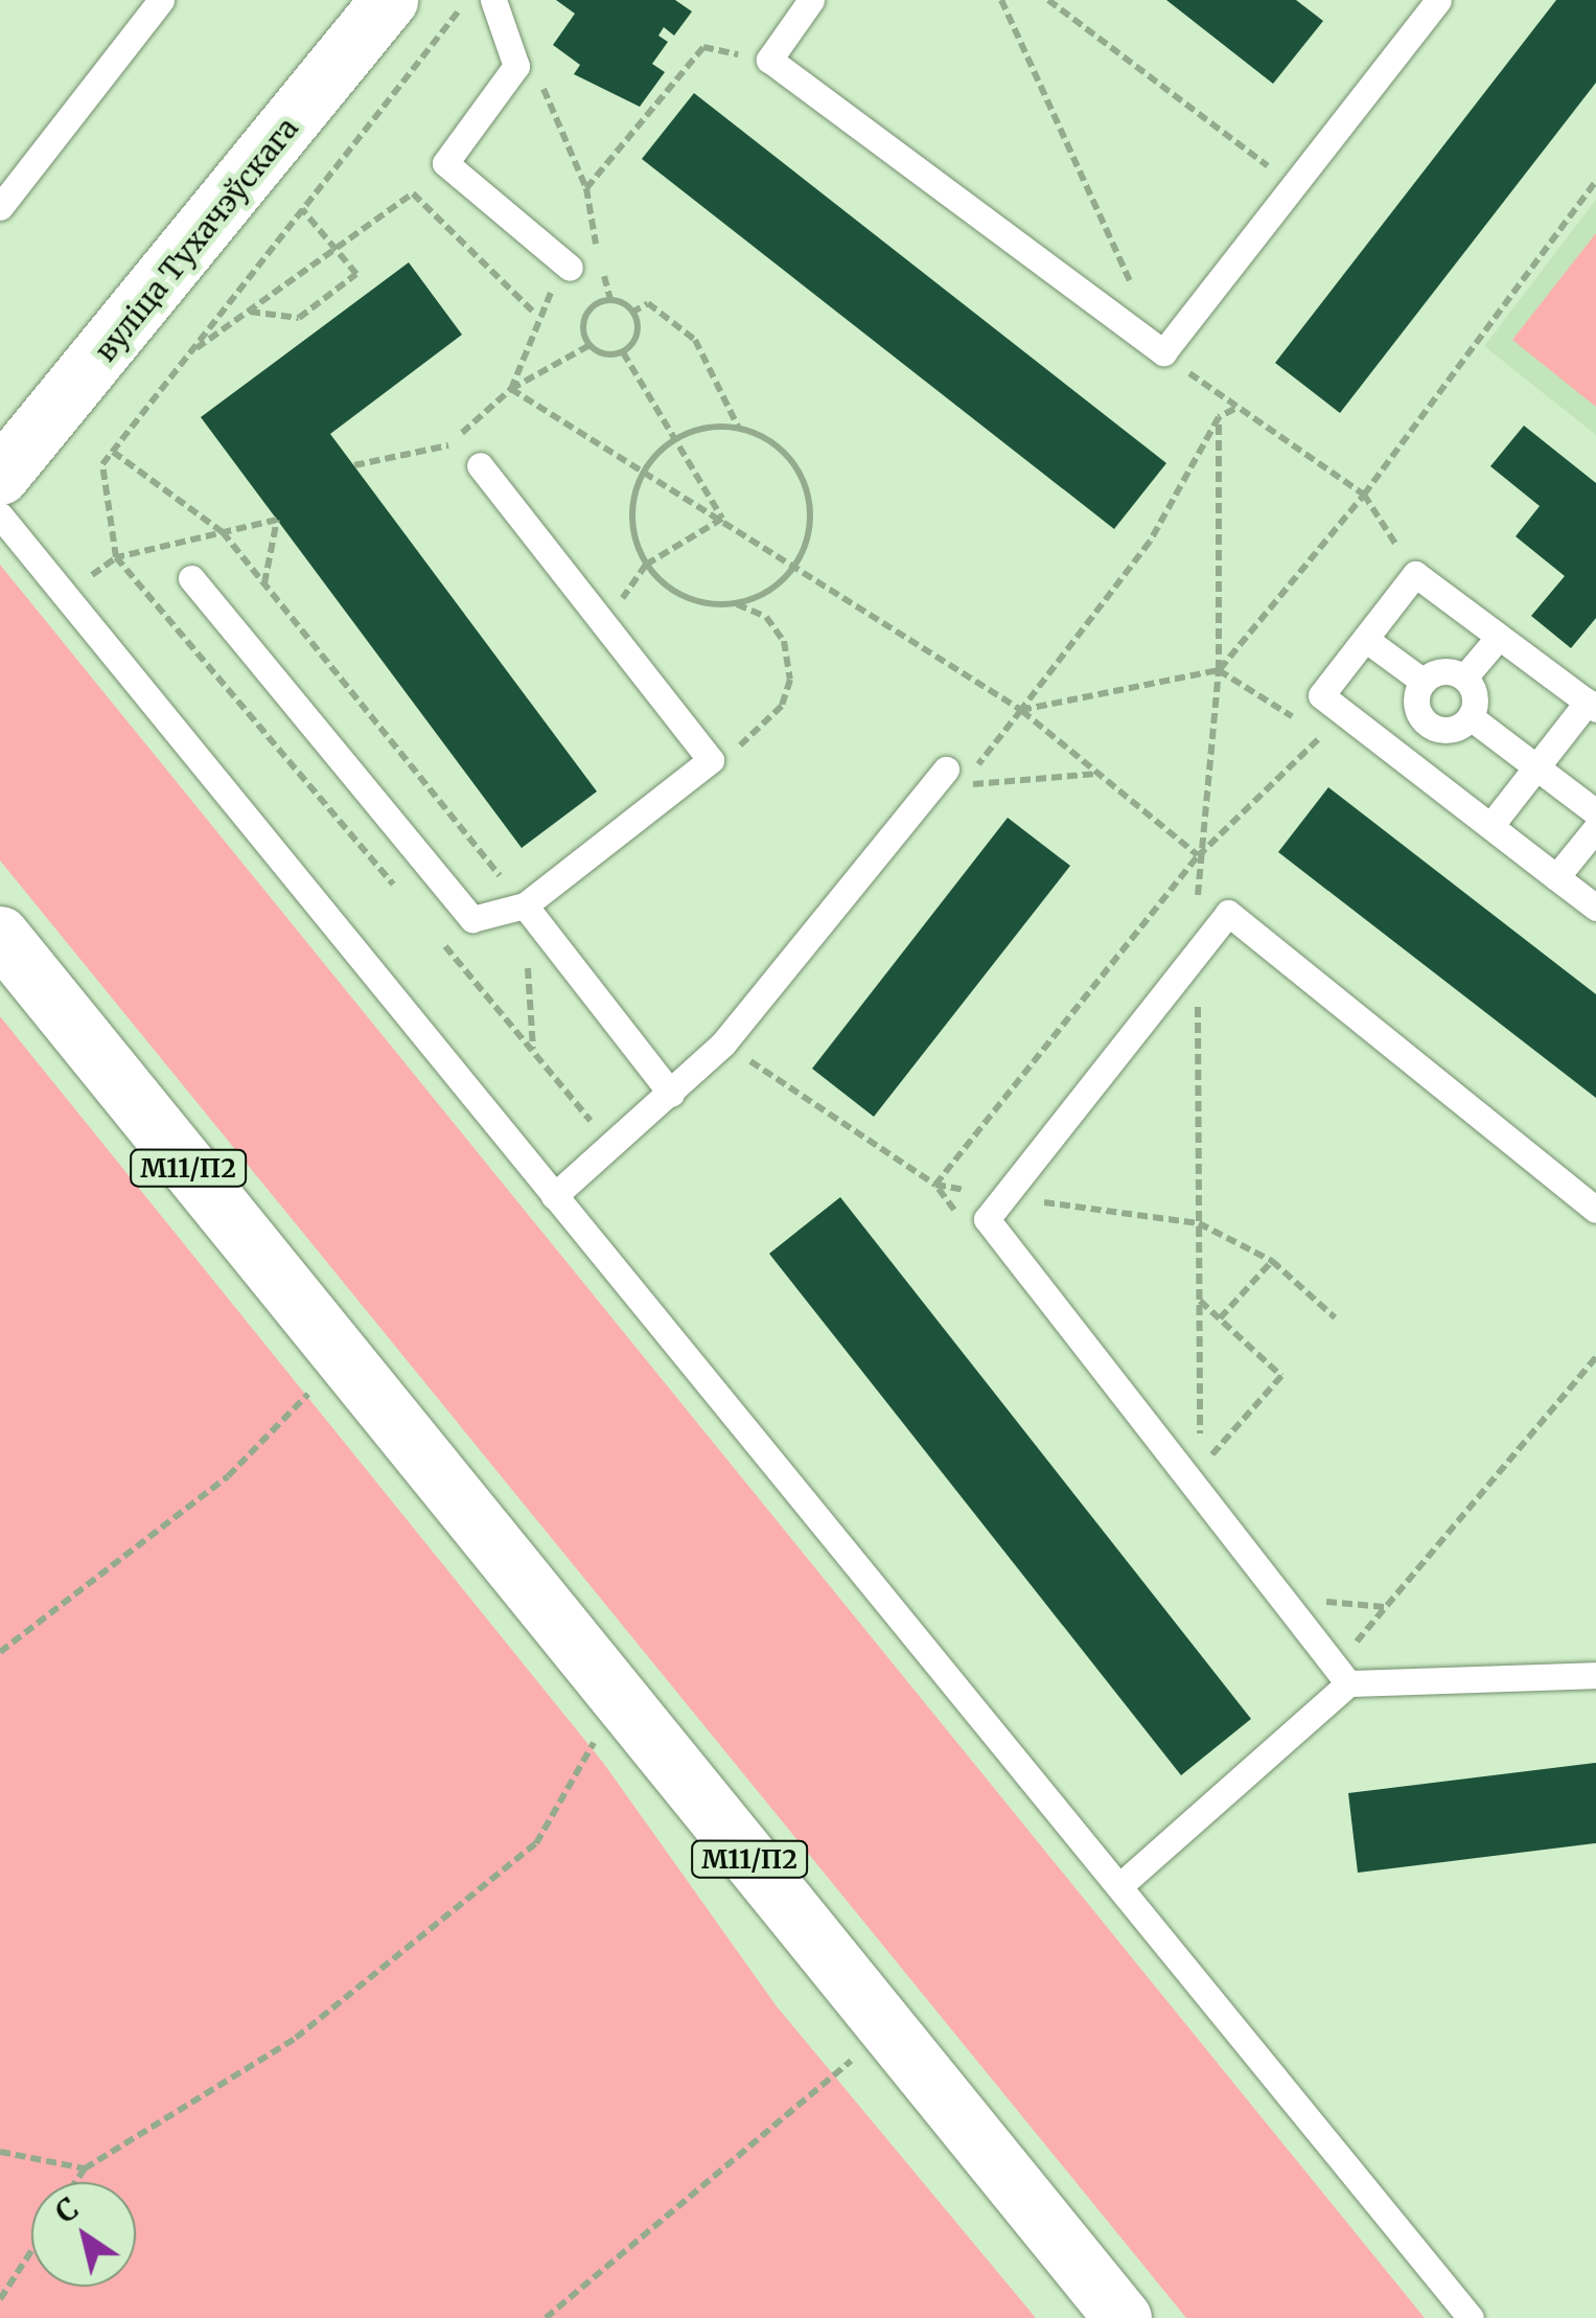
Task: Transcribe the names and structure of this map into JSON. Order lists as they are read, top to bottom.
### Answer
{
  "streets": {
    "main road": ["вуліца Тухачэўскага", "М11/П2"]
  },
  "north": "top left"
}
